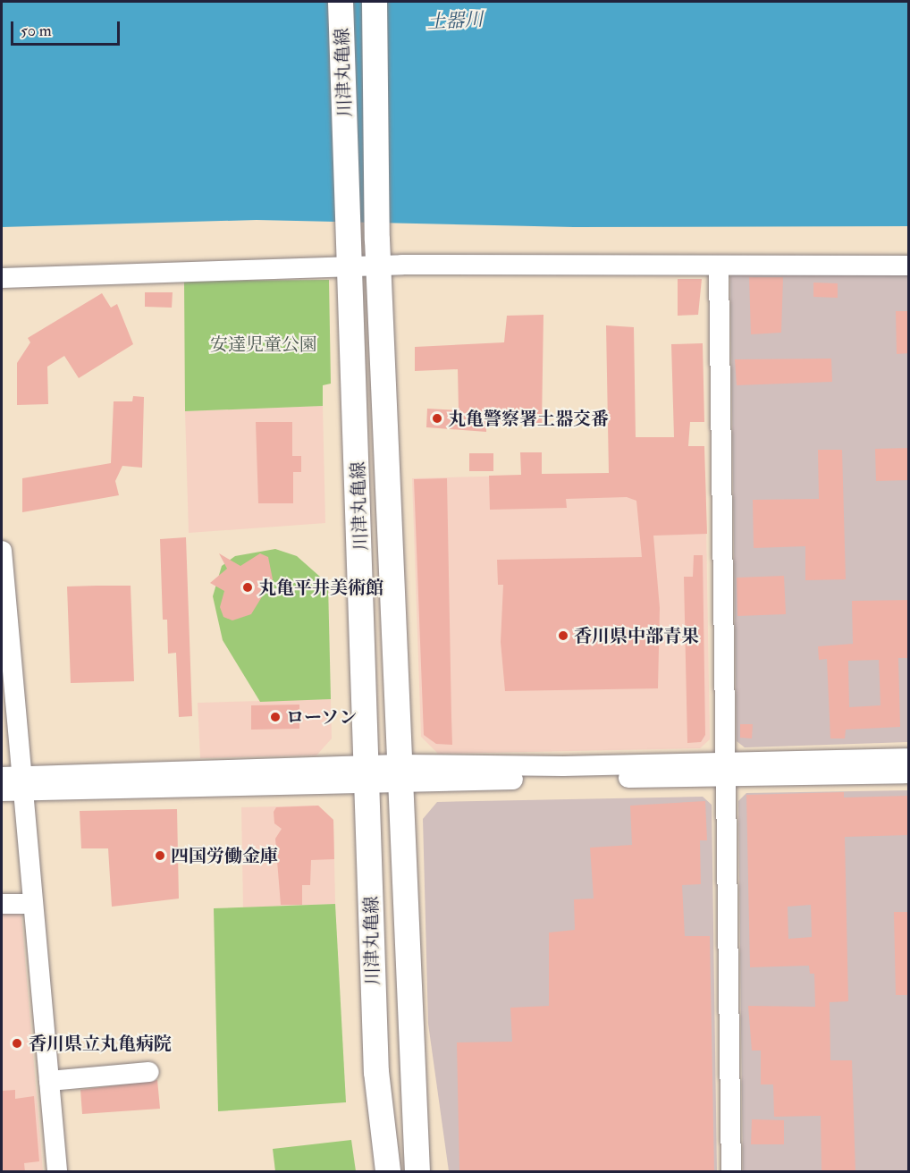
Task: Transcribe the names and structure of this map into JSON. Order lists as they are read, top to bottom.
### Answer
{
  "streets": {
    "main road": ["川津丸亀線"]
  },
  "water": ["土器川"],
  "parks": ["安達児童公園"],
  "places": [
    "丸亀警察署土器交番",
    "丸亀平井美術館",
    "香川県中部青果",
    "ローソン",
    "四国労働金庫",
    "香川県立丸亀病院"
  ],
  "scale_bar": "50 m"
}
